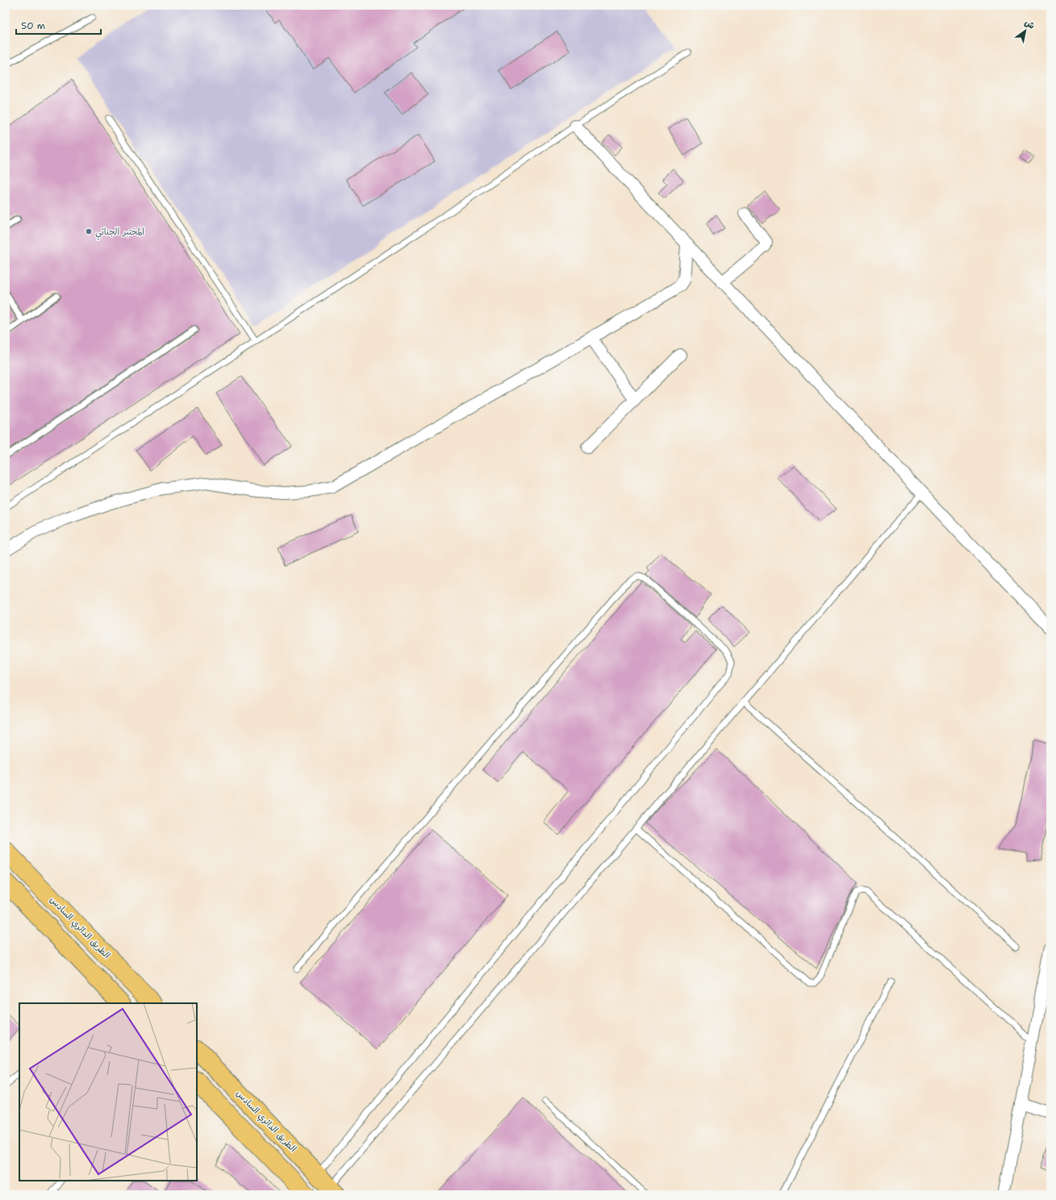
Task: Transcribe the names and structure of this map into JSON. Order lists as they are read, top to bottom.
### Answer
{
  "streets": {
    "highway": ["الطريق الدائري السادس"]
  },
  "places": ["المختبر الجنائي"],
  "scale_bar": "50 m",
  "north": "top right"
}
